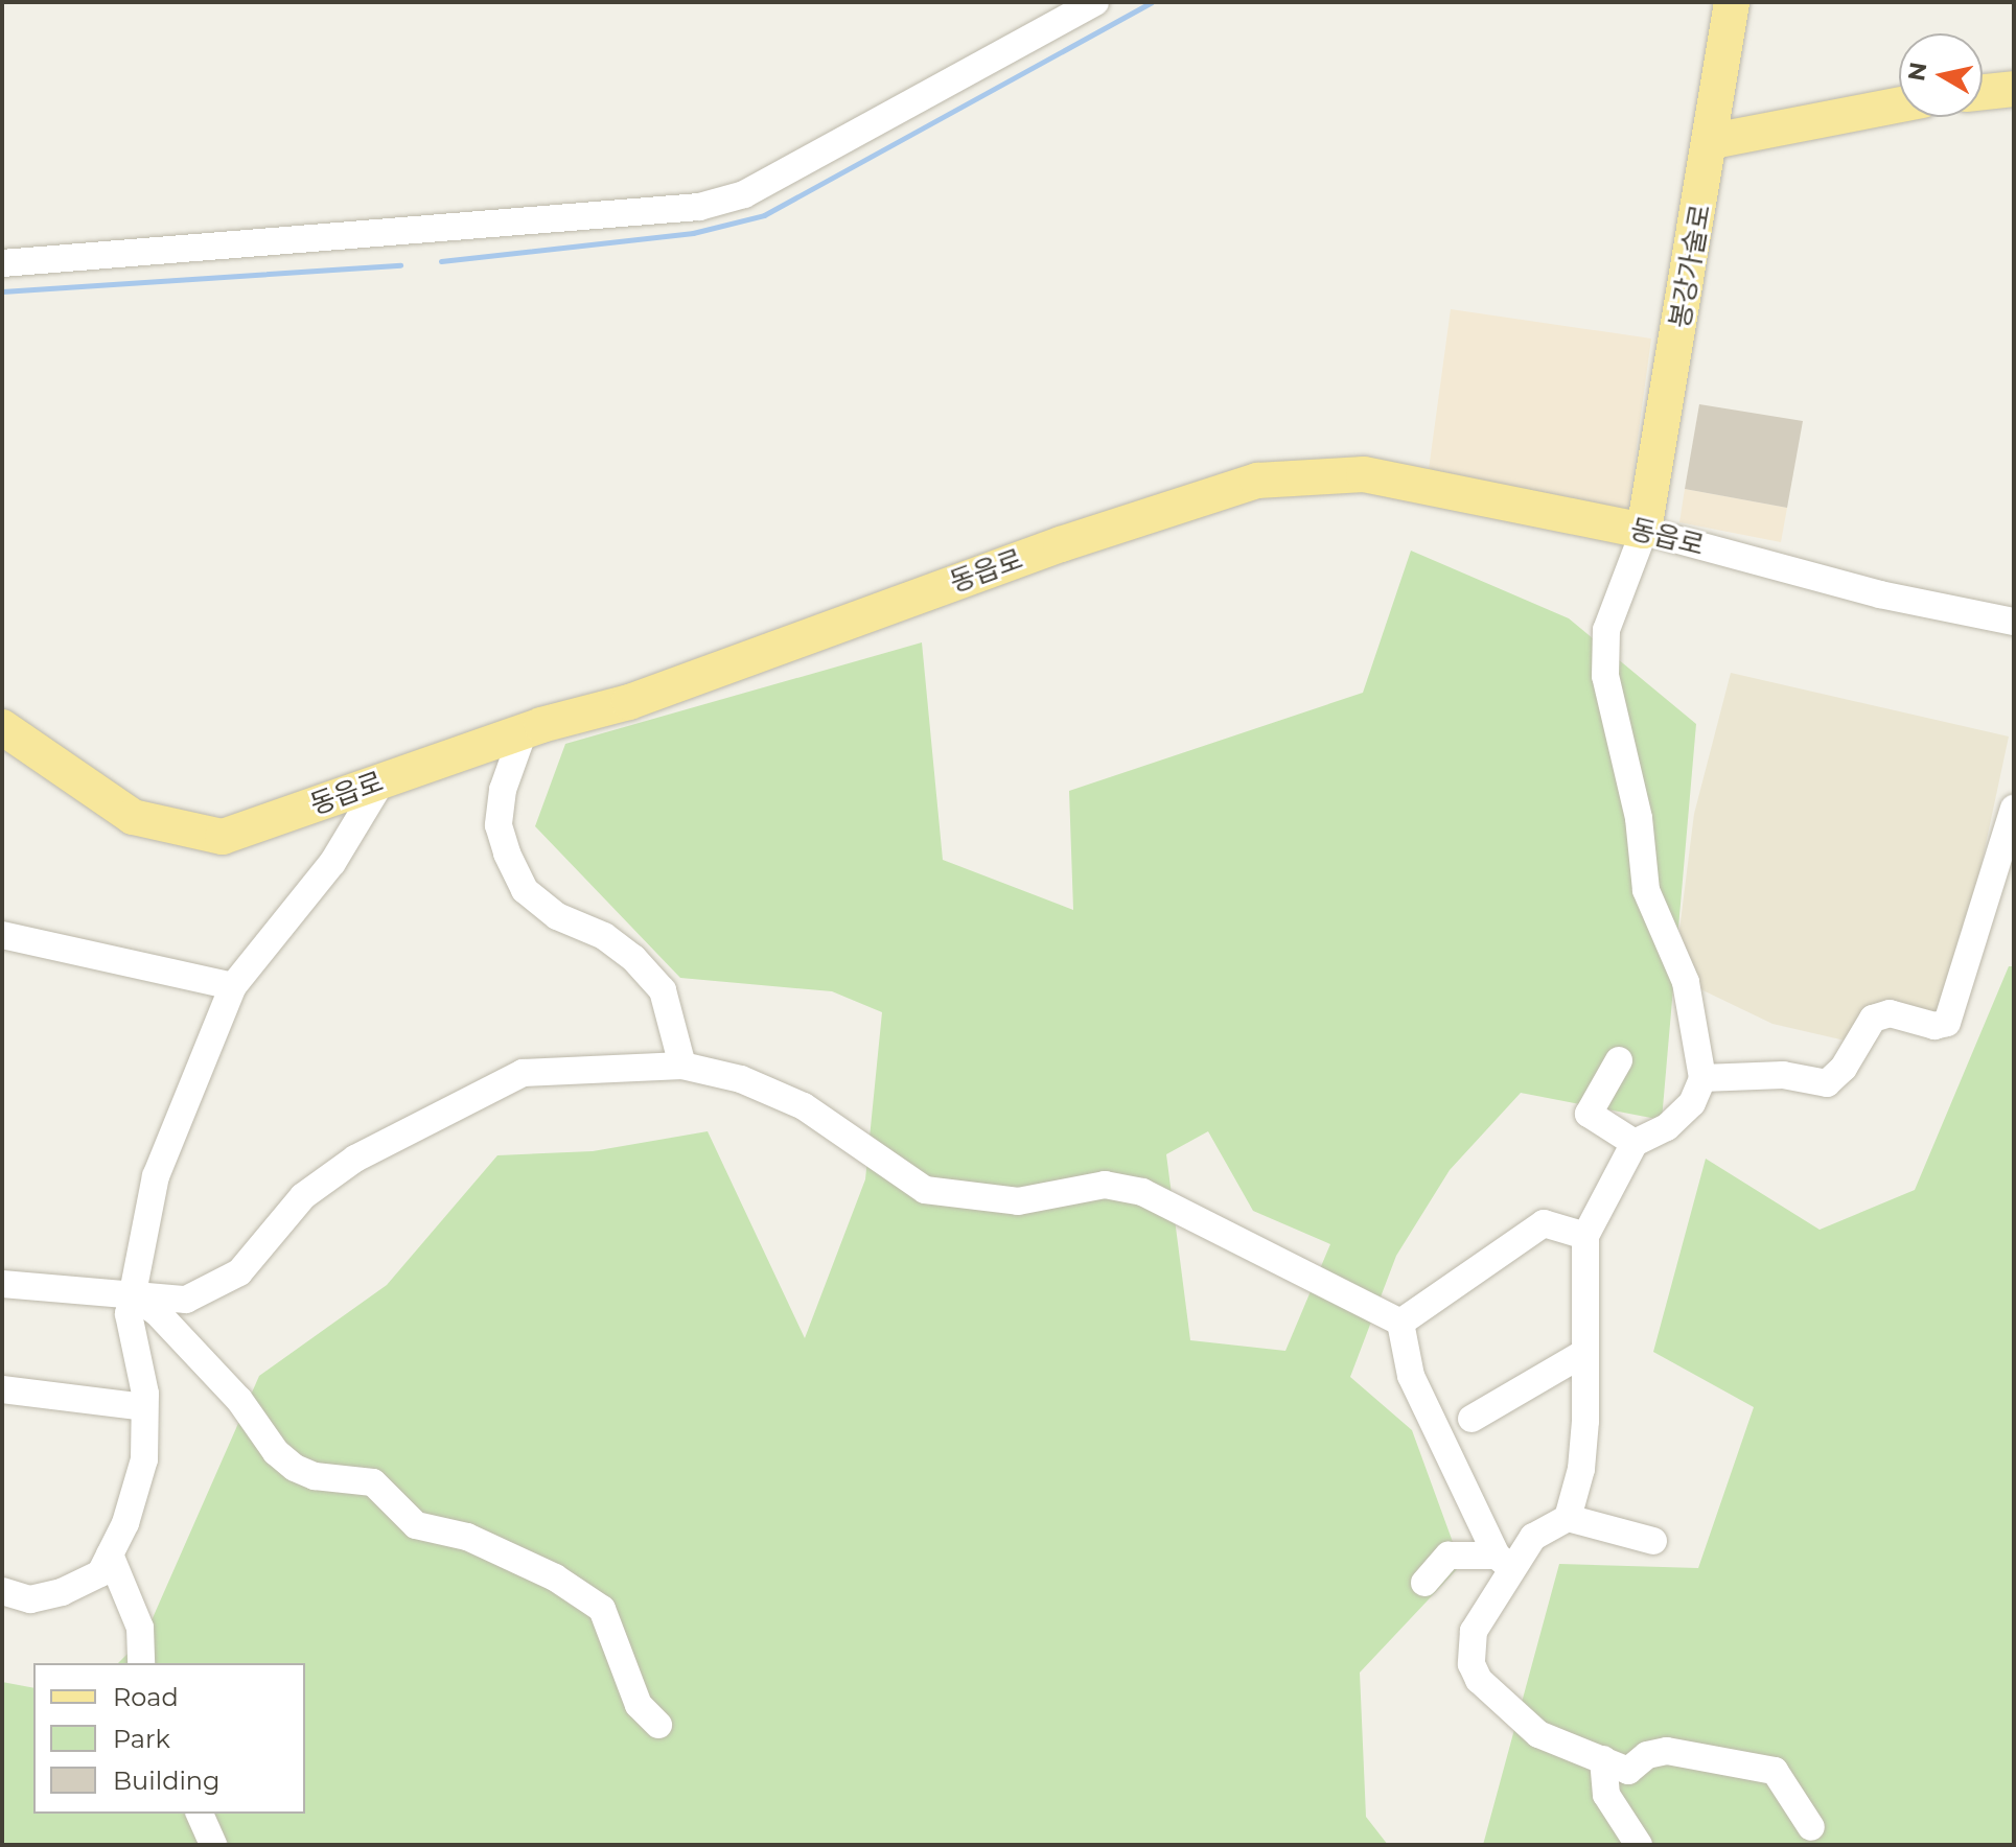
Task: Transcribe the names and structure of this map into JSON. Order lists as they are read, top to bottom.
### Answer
{
  "streets": {
    "main road": ["봉강가술로", "동읍로"]
  },
  "crossings": [
    ["봉강가술로", "동읍로"]
  ],
  "legend": ["Road", "Park", "Building"],
  "north": "left"
}
